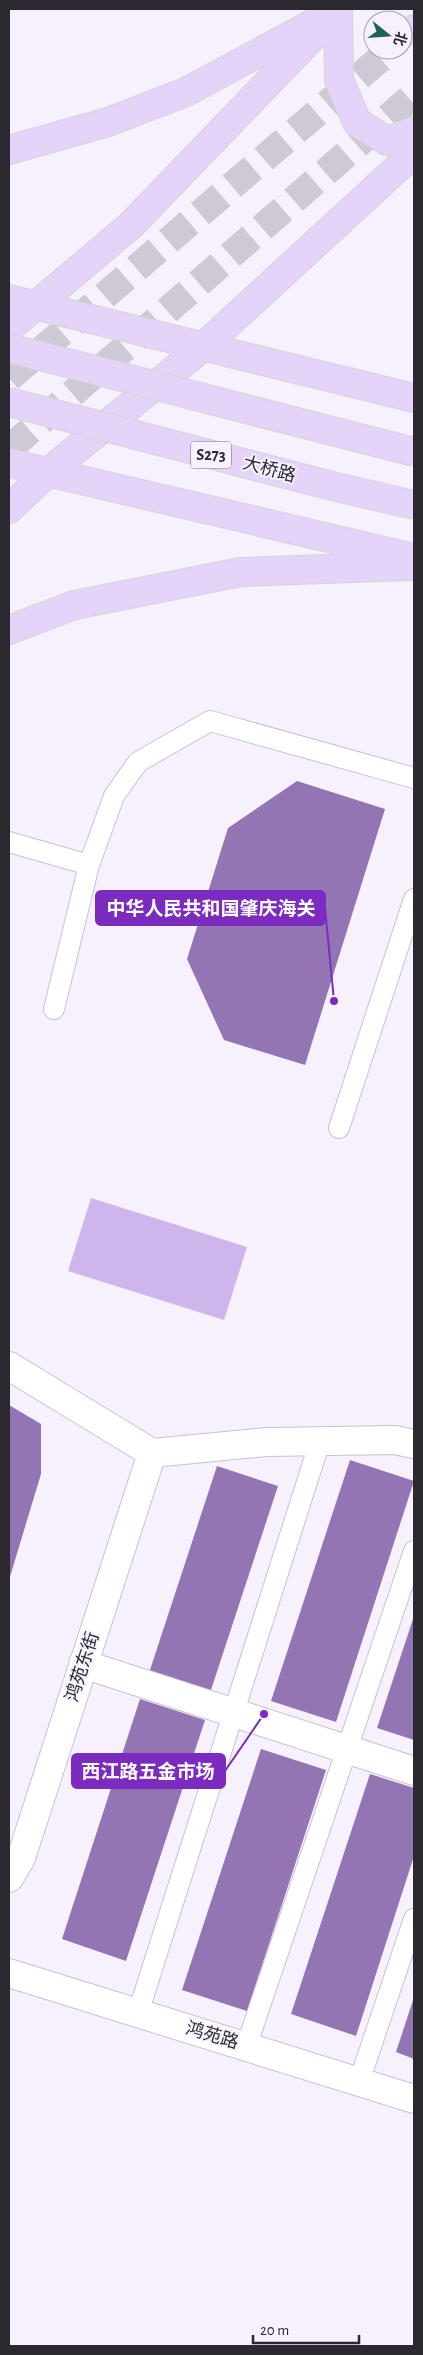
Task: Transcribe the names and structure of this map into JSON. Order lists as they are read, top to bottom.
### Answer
{
  "streets": {
    "main road": ["S273", "大桥路"],
    "street": ["鸿苑东街", "鸿苑路"]
  },
  "places": ["中华人民共和国肇庆海关", "西江路五金市场"],
  "scale_bar": "20 m",
  "north": "right"
}
